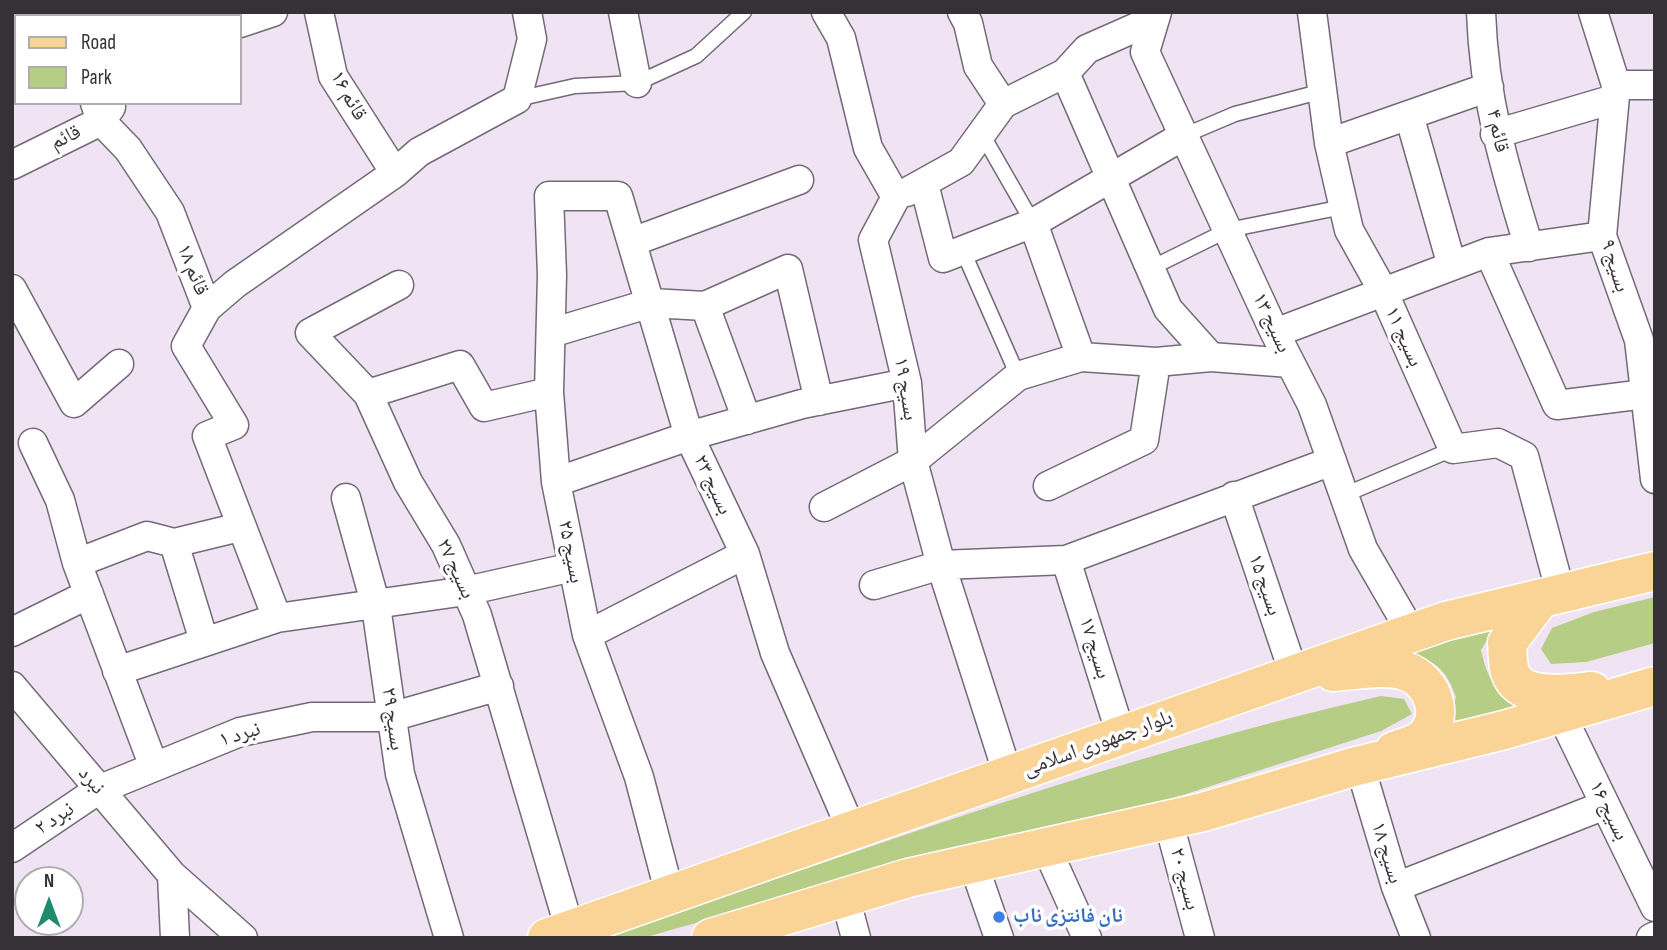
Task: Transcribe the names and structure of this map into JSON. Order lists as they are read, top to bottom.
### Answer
{
  "streets": {
    "main road": ["بلوار جمهوری اسلامی"],
    "street": [
      "قائم ۱۶",
      "قائم ۴",
      "قائم",
      "بسیج ۹",
      "قائم ۱۸",
      "بسیج ۱۳",
      "بسیج ۱۱",
      "بسیج ۱۹",
      "بسیج ۲۳",
      "بسیج ۲۵",
      "بسیج ۲۷",
      "بسیج ۱۵",
      "بسیج ۱۷",
      "بسیج ۲۹",
      "نبرد ۱",
      "نبرد",
      "بسیج ۱۶",
      "نبرد ۲",
      "بسیج ۱۸",
      "بسیج ۲۰"
    ]
  },
  "crossings": [
    ["قائم", "قائم ۱۸"],
    ["بسیج ۱۳", "بلوار جمهوری اسلامی"],
    ["بسیج ۱۹", "بلوار جمهوری اسلامی"],
    ["بسیج ۲۳", "بسیج ۲۵"],
    ["بسیج ۲۳", "بلوار جمهوری اسلامی"],
    ["بسیج ۲۵", "بلوار جمهوری اسلامی"],
    ["بسیج ۲۷", "نبرد ۱"],
    ["بسیج ۲۷", "بلوار جمهوری اسلامی"],
    ["بسیج ۱۵", "بلوار جمهوری اسلامی"],
    ["بسیج ۱۷", "بلوار جمهوری اسلامی"],
    ["بسیج ۲۹", "نبرد ۱"],
    ["نبرد ۱", "نبرد"],
    ["نبرد ۱", "نبرد ۲"],
    ["نبرد", "نبرد ۲"]
  ],
  "places": ["نان فانتزی ناب"],
  "legend": ["Road", "Park"],
  "north": "top"
}
